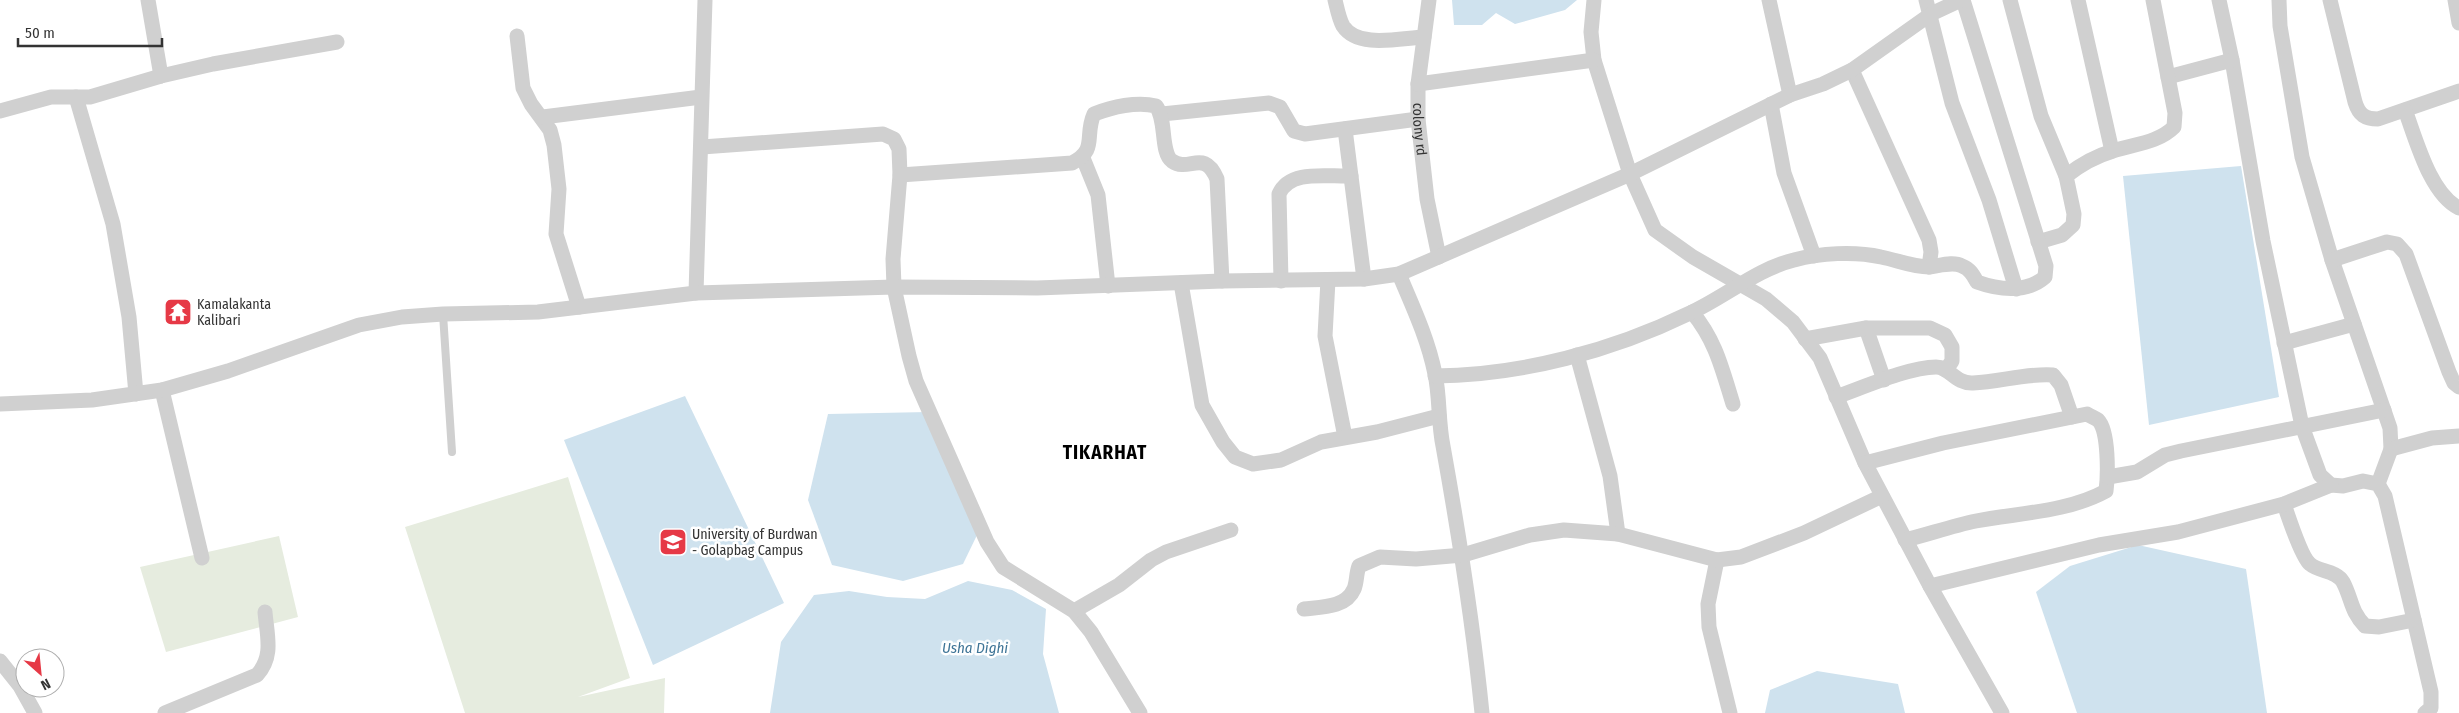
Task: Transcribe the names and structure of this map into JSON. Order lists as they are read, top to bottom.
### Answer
{
  "streets": {
    "street": ["colony rd"]
  },
  "districts": ["TIKARHAT"],
  "water": ["Usha Dighi"],
  "places": {
    "temple": ["Kamalakanta Kalibari"],
    "school or university": ["University of Burdwan - Golapbag Campus"]
  },
  "scale_bar": "50 m",
  "north": "bottom right"
}
